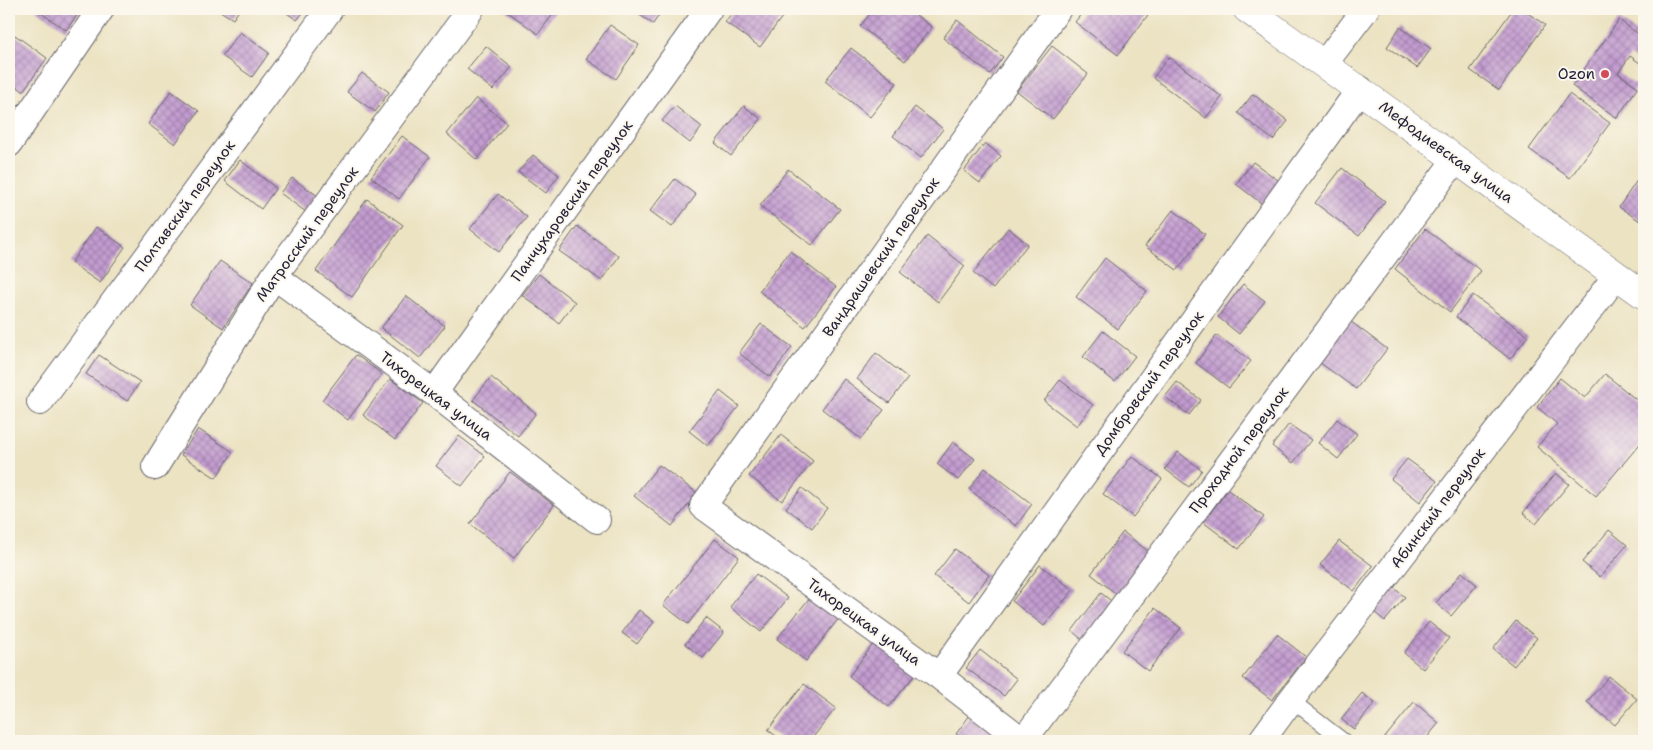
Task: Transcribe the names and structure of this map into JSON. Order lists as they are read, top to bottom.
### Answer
{
  "streets": {
    "main road": ["Мефодиевская улица"],
    "street": [
      "Панчухаровский переулок",
      "Полтавский переулок",
      "Матросский переулок",
      "Вандрашевский переулок",
      "Домбровский переулок",
      "Тихорецкая улица",
      "Проходной переулок",
      "Абинский переулок"
    ]
  },
  "crossings": [
    ["Мефодиевская улица", "Домбровский переулок"],
    ["Мефодиевская улица", "Проходной переулок"],
    ["Мефодиевская улица", "Абинский переулок"],
    ["Панчухаровский переулок", "Тихорецкая улица"],
    ["Матросский переулок", "Тихорецкая улица"],
    ["Вандрашевский переулок", "Тихорецкая улица"],
    ["Домбровский переулок", "Тихорецкая улица"],
    ["Тихорецкая улица", "Проходной переулок"]
  ],
  "places": ["Ozon"]
}
